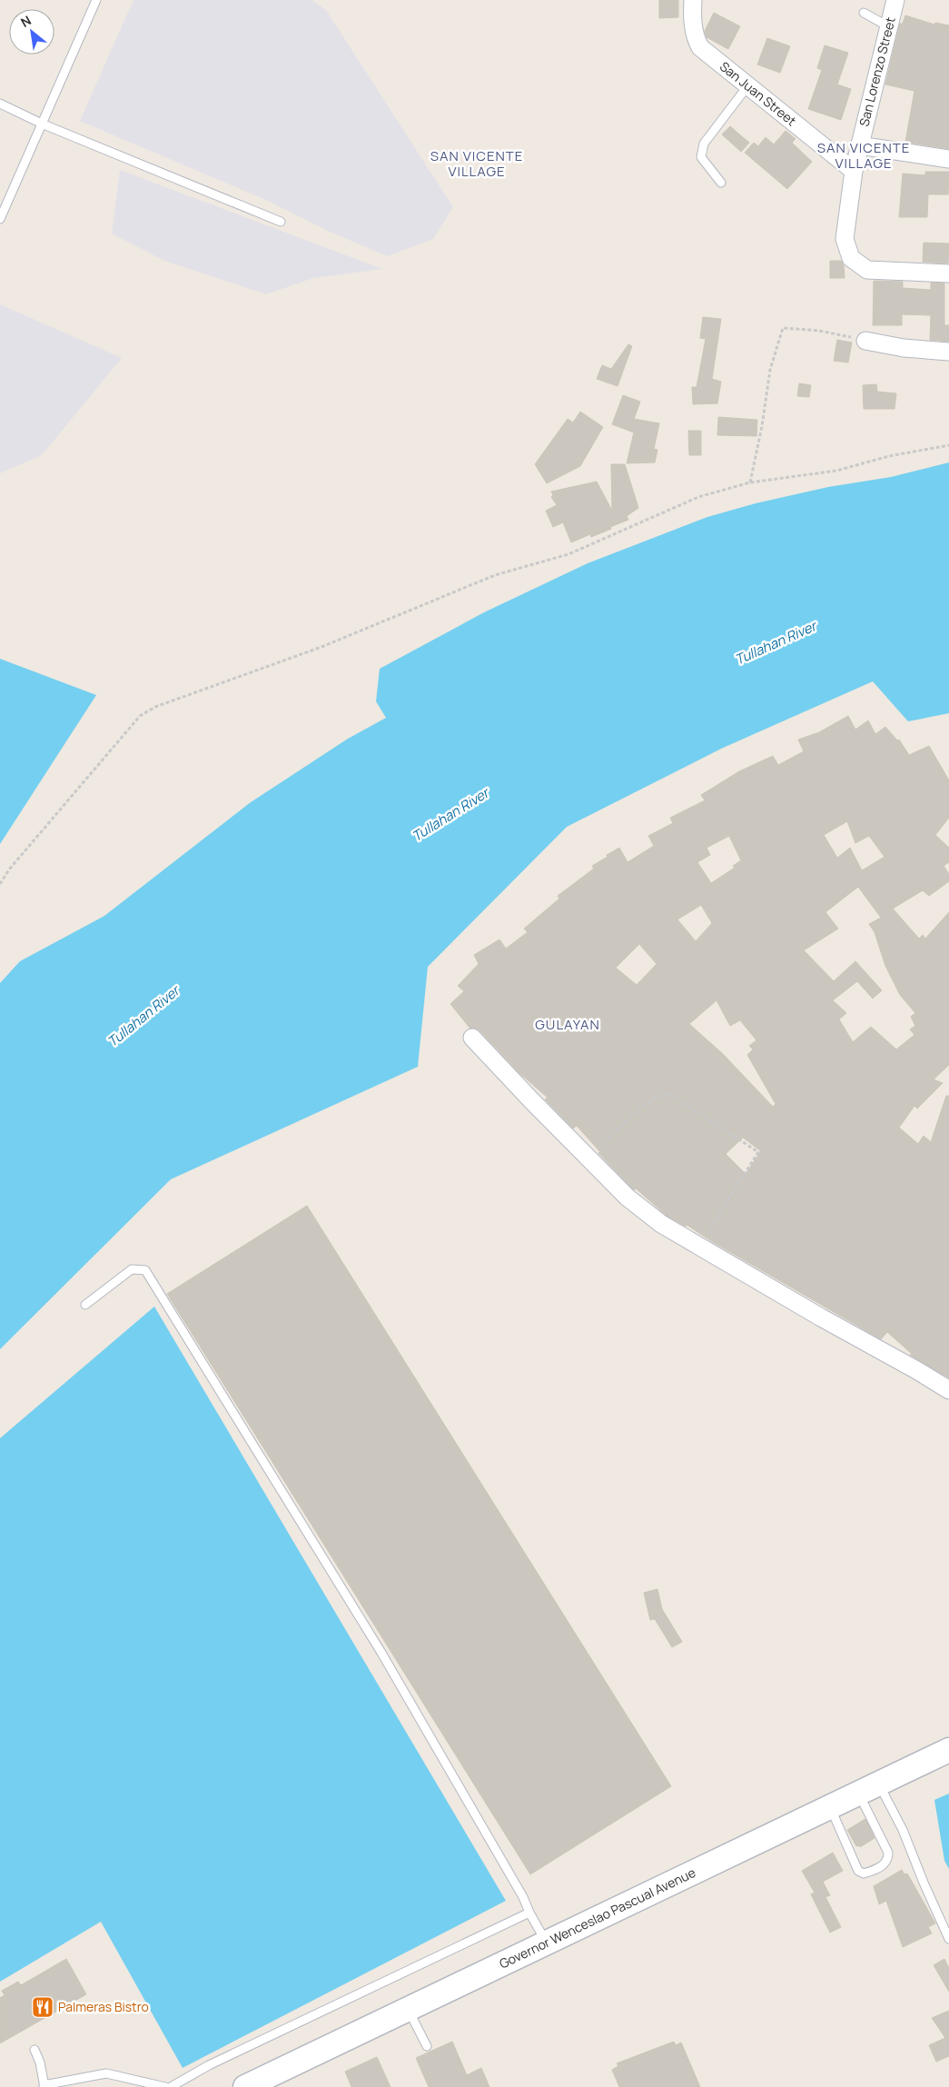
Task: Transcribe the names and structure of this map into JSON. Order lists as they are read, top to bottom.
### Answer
{
  "streets": {
    "main road": ["Governor Wenceslao Pascual Avenue"],
    "street": ["San Lorenzo Street", "San Juan Street"]
  },
  "crossings": [
    ["San Lorenzo Street", "San Juan Street"]
  ],
  "districts": ["SAN VICENTE VILLAGE", "SAN VICENTE VILLAGE", "GULAYAN"],
  "water": ["Tullahan River"],
  "places": {
    "restaurant": ["Palmeras Bistro"]
  },
  "north": "top left"
}
